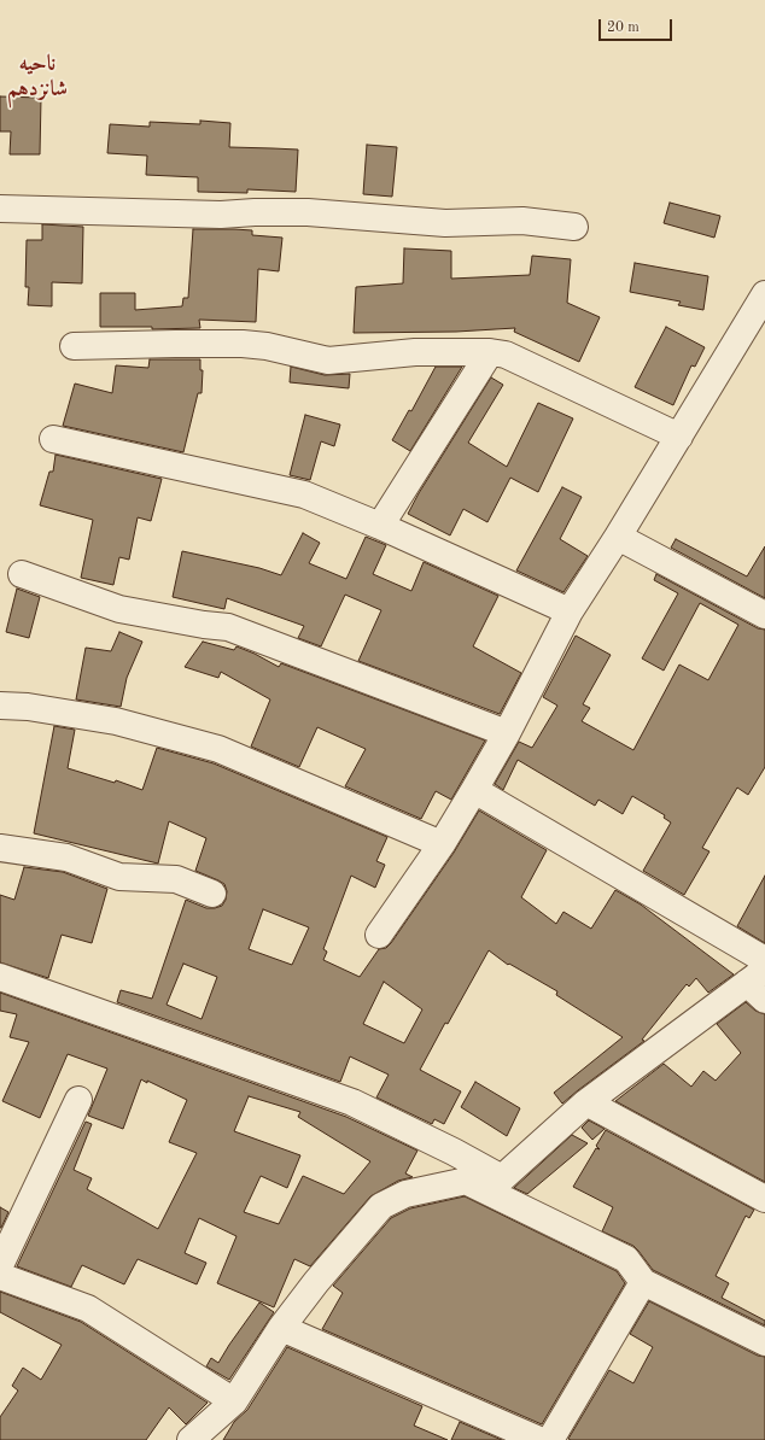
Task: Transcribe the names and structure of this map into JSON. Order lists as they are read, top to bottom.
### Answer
{
  "districts": ["ناحیه شانزدهم"],
  "scale_bar": "20 m"
}
